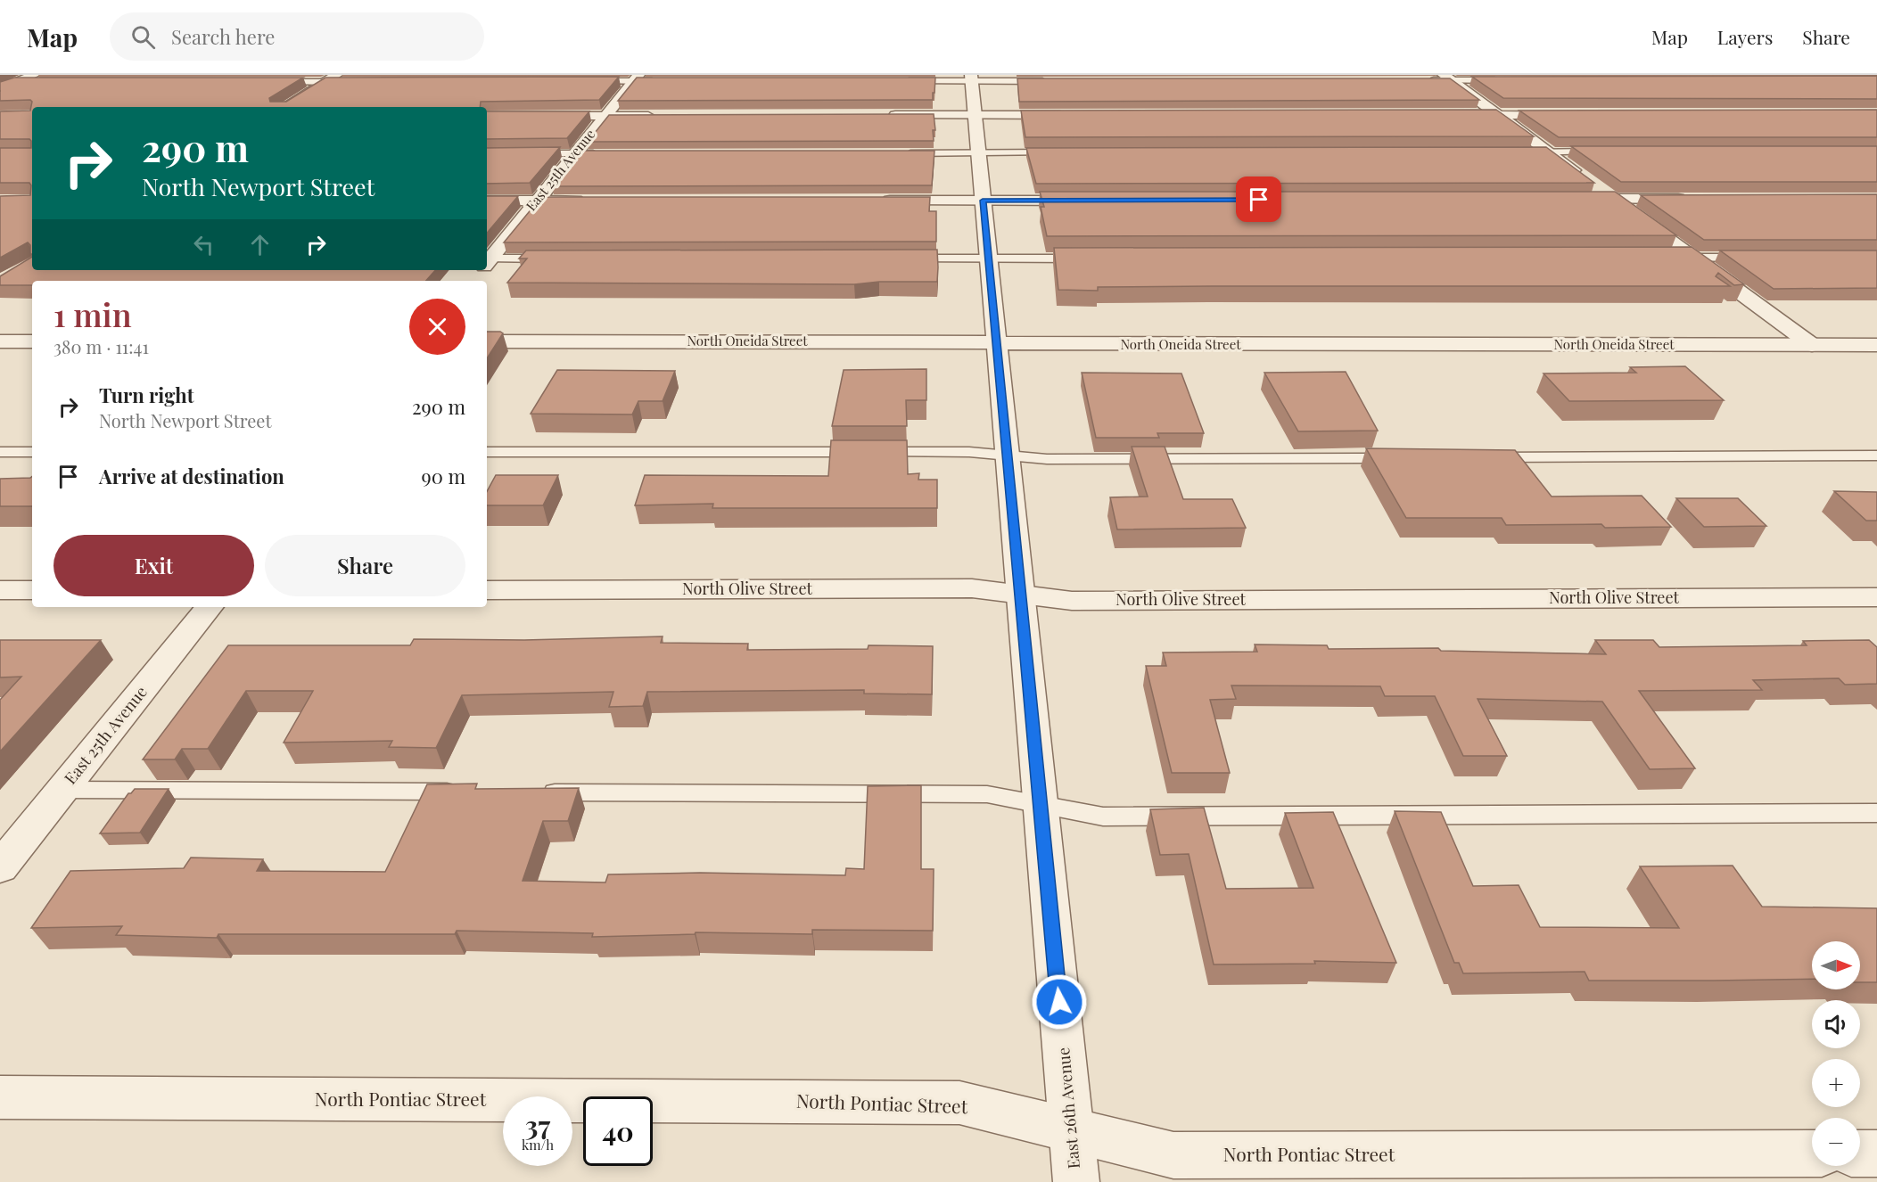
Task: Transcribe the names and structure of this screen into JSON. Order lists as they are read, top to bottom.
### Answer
{
  "streets": {
    "street": [
      "East 25th Avenue",
      "North Oneida Street",
      "North Olive Street",
      "North Pontiac Street",
      "East 26th Avenue"
    ]
  },
  "crossings": [
    ["North Oneida Street", "East 26th Avenue"],
    ["North Olive Street", "East 26th Avenue"],
    ["North Pontiac Street", "East 26th Avenue"]
  ],
  "north": "right",
  "page": {
    "header": "Map",
    "search": "Search here",
    "nav": ["Map", "Layers", "Share"],
    "turn": ["290 m", "North Newport Street"],
    "heading": ["1 min", "380 m · 11:41"],
    "list": [
      {
        "name": "Turn right",
        "note": "North Newport Street",
        "value": "290 m"
      },
      {
        "name": "Arrive at destination",
        "value": "90 m"
      }
    ],
    "buttons": ["Exit", "Share"],
    "map_buttons": ["+", "−"],
    "speed": "37 km/h",
    "limit": "40"
  }
}
